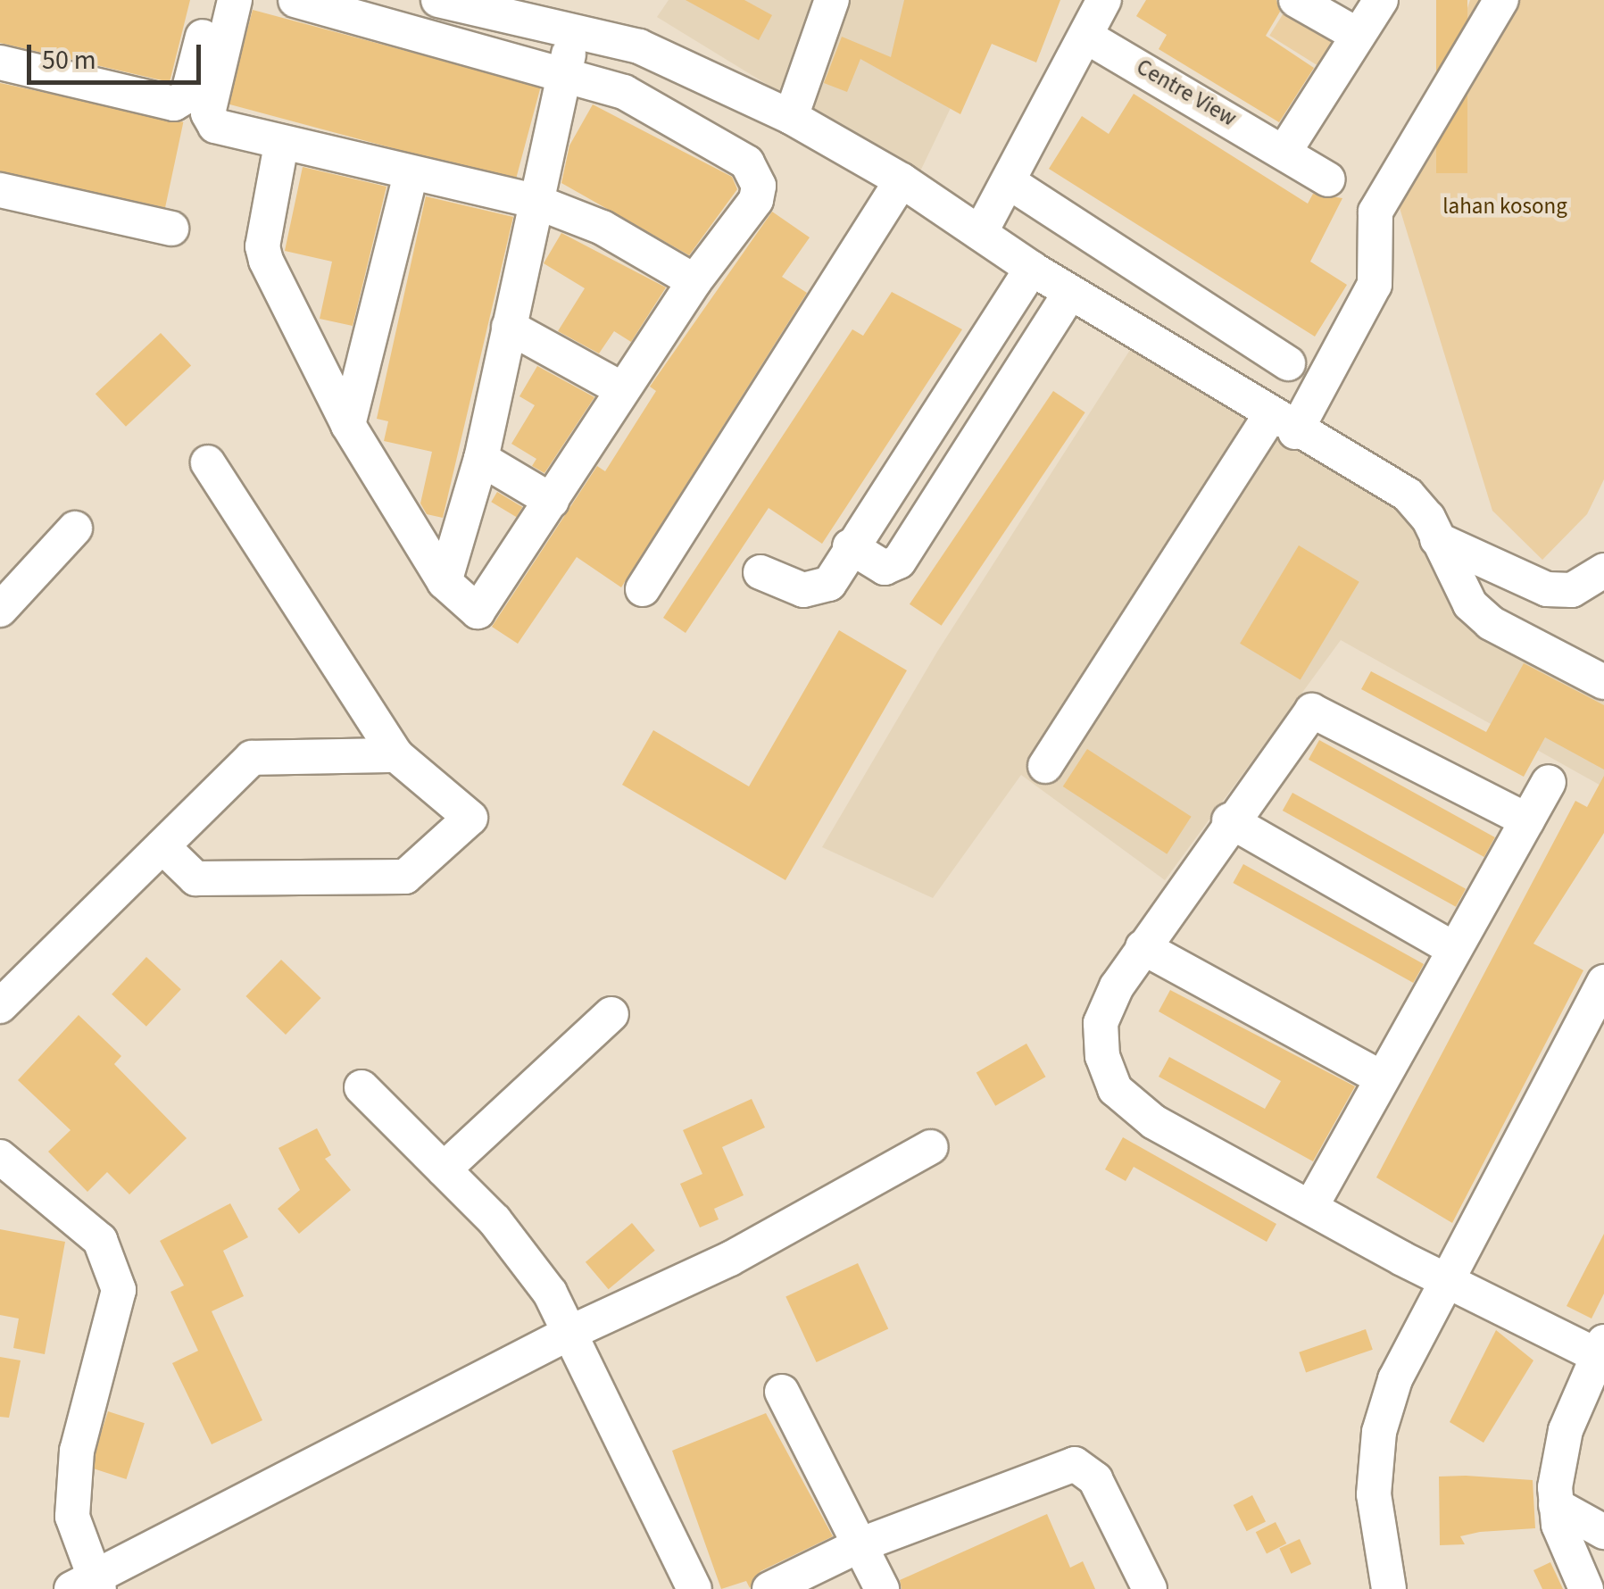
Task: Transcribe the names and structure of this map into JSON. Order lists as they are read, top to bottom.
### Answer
{
  "streets": {
    "street": ["Centre View"]
  },
  "parks": ["lahan kosong"],
  "scale_bar": "50 m"
}
